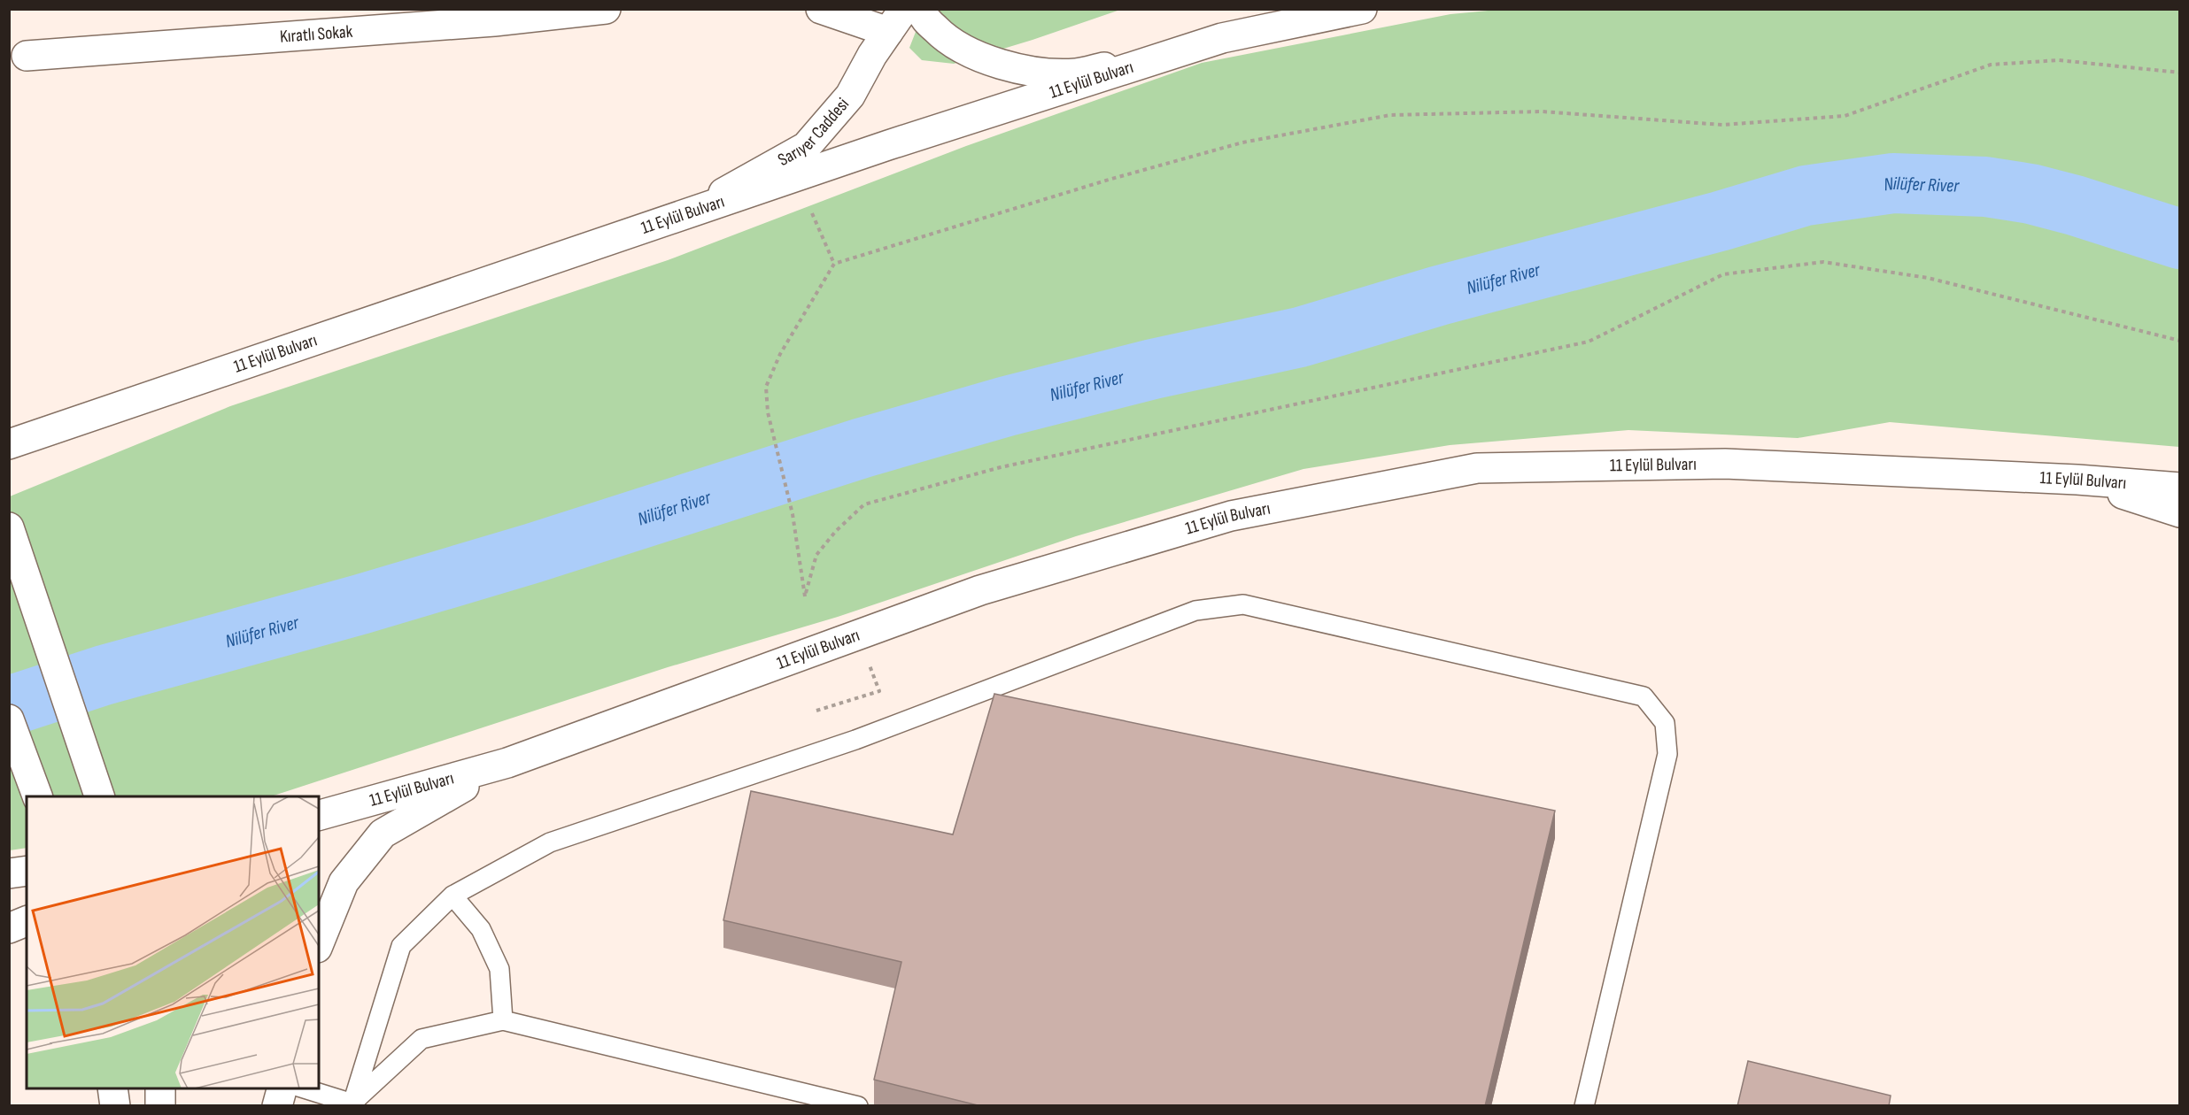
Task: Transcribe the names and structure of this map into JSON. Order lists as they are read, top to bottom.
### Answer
{
  "streets": {
    "main road": ["Kıratlı Sokak", "11 Eylül Bulvarı", "Sarıyer Caddesi"]
  },
  "crossings": [
    ["11 Eylül Bulvarı", "Sarıyer Caddesi"]
  ],
  "water": ["Nilüfer River"]
}
